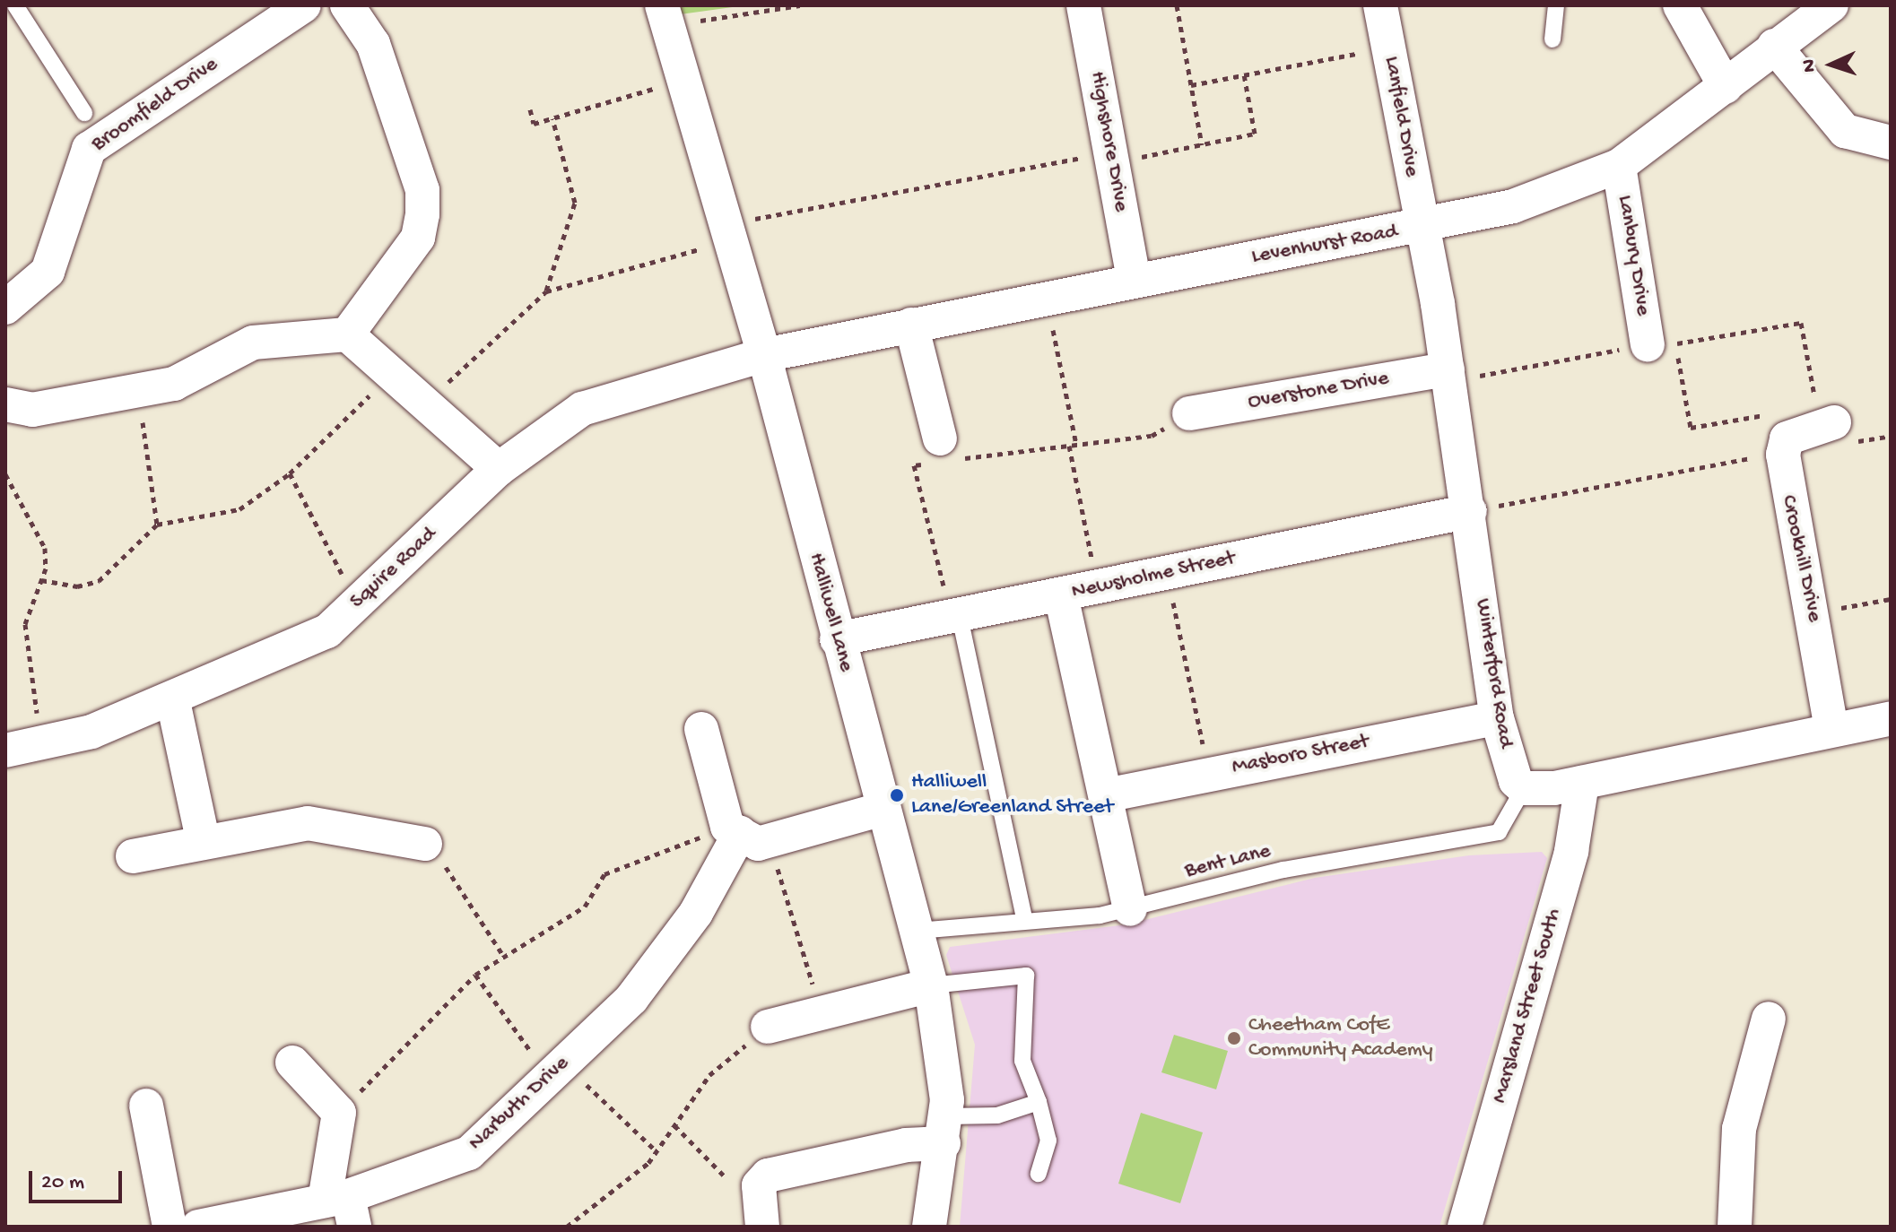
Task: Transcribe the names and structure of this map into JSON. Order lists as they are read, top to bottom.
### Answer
{
  "streets": {
    "street": [
      "Broomfield Drive",
      "Lanfield Drive",
      "Highshore Drive",
      "Levenhurst Road",
      "Lanbury Drive",
      "Overstone Drive",
      "Crookhill Drive",
      "Squire Road",
      "Newsholme Street",
      "Halliwell Lane",
      "Winterford Road",
      "Masboro Street",
      "Marsland Street South",
      "Narbuth Drive"
    ],
    "lane": ["Bent Lane"]
  },
  "crossings": [
    ["Lanfield Drive", "Levenhurst Road"],
    ["Lanfield Drive", "Winterford Road"],
    ["Highshore Drive", "Levenhurst Road"],
    ["Levenhurst Road", "Lanbury Drive"],
    ["Levenhurst Road", "Squire Road"],
    ["Levenhurst Road", "Halliwell Lane"],
    ["Levenhurst Road", "Winterford Road"],
    ["Overstone Drive", "Winterford Road"],
    ["Squire Road", "Halliwell Lane"],
    ["Newsholme Street", "Halliwell Lane"],
    ["Newsholme Street", "Winterford Road"],
    ["Halliwell Lane", "Bent Lane"],
    ["Winterford Road", "Masboro Street"],
    ["Winterford Road", "Bent Lane"]
  ],
  "places": ["Halliwell Lane/Greenland Street", "Cheetham CofE Community Academy"],
  "scale_bar": "20 m",
  "north": "left"
}
